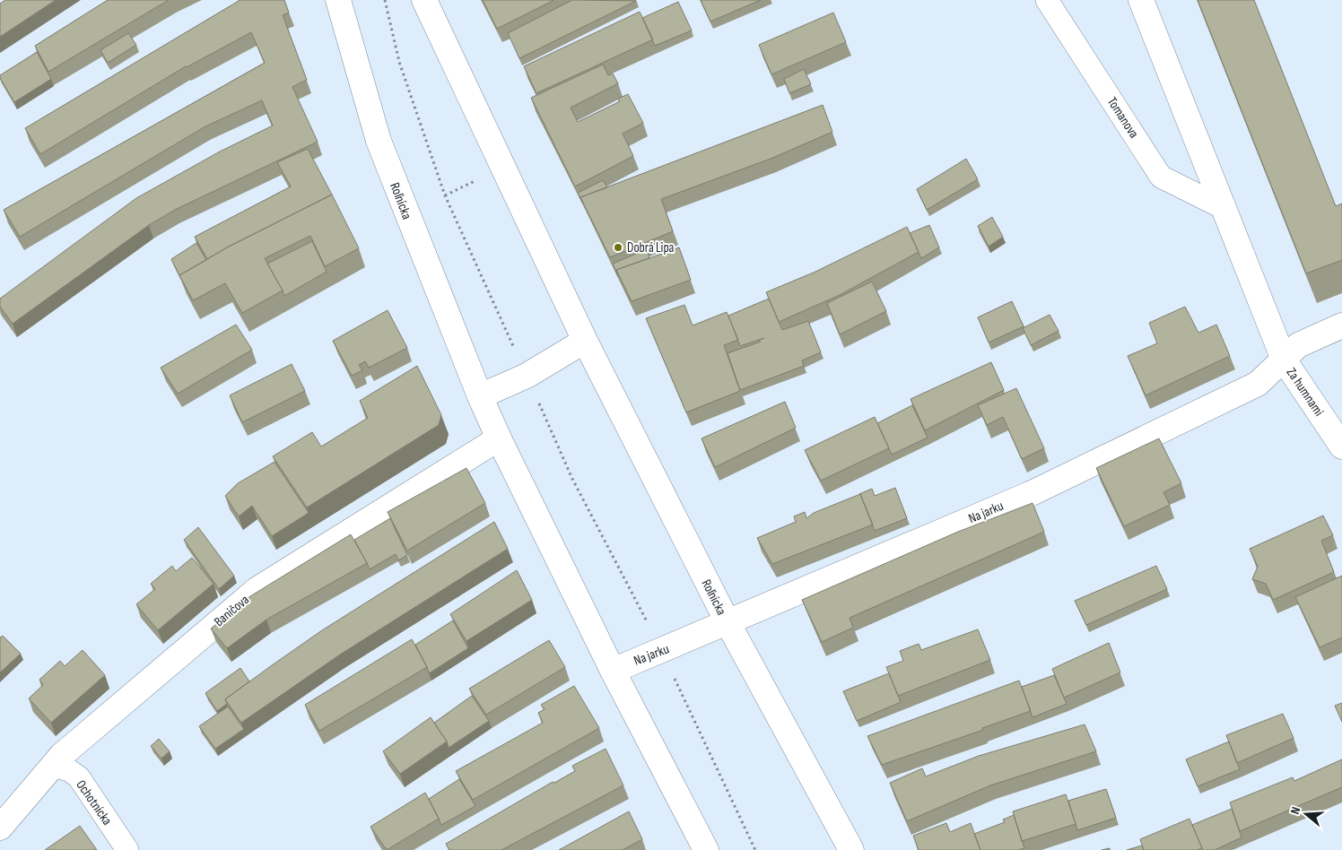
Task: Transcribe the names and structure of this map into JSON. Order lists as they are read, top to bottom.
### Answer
{
  "streets": {
    "street": [
      "Roľnícka",
      "Za humnami",
      "Na jarku",
      "Baničova"
    ],
    "lane": ["Tomanova", "Ochotnícka"]
  },
  "crossings": [
    ["Roľnícka", "Na jarku"],
    ["Roľnícka", "Baničova"],
    ["Za humnami", "Na jarku"],
    ["Baničova", "Ochotnícka"]
  ],
  "places": ["Dobrá Lipa"],
  "north": "left"
}
